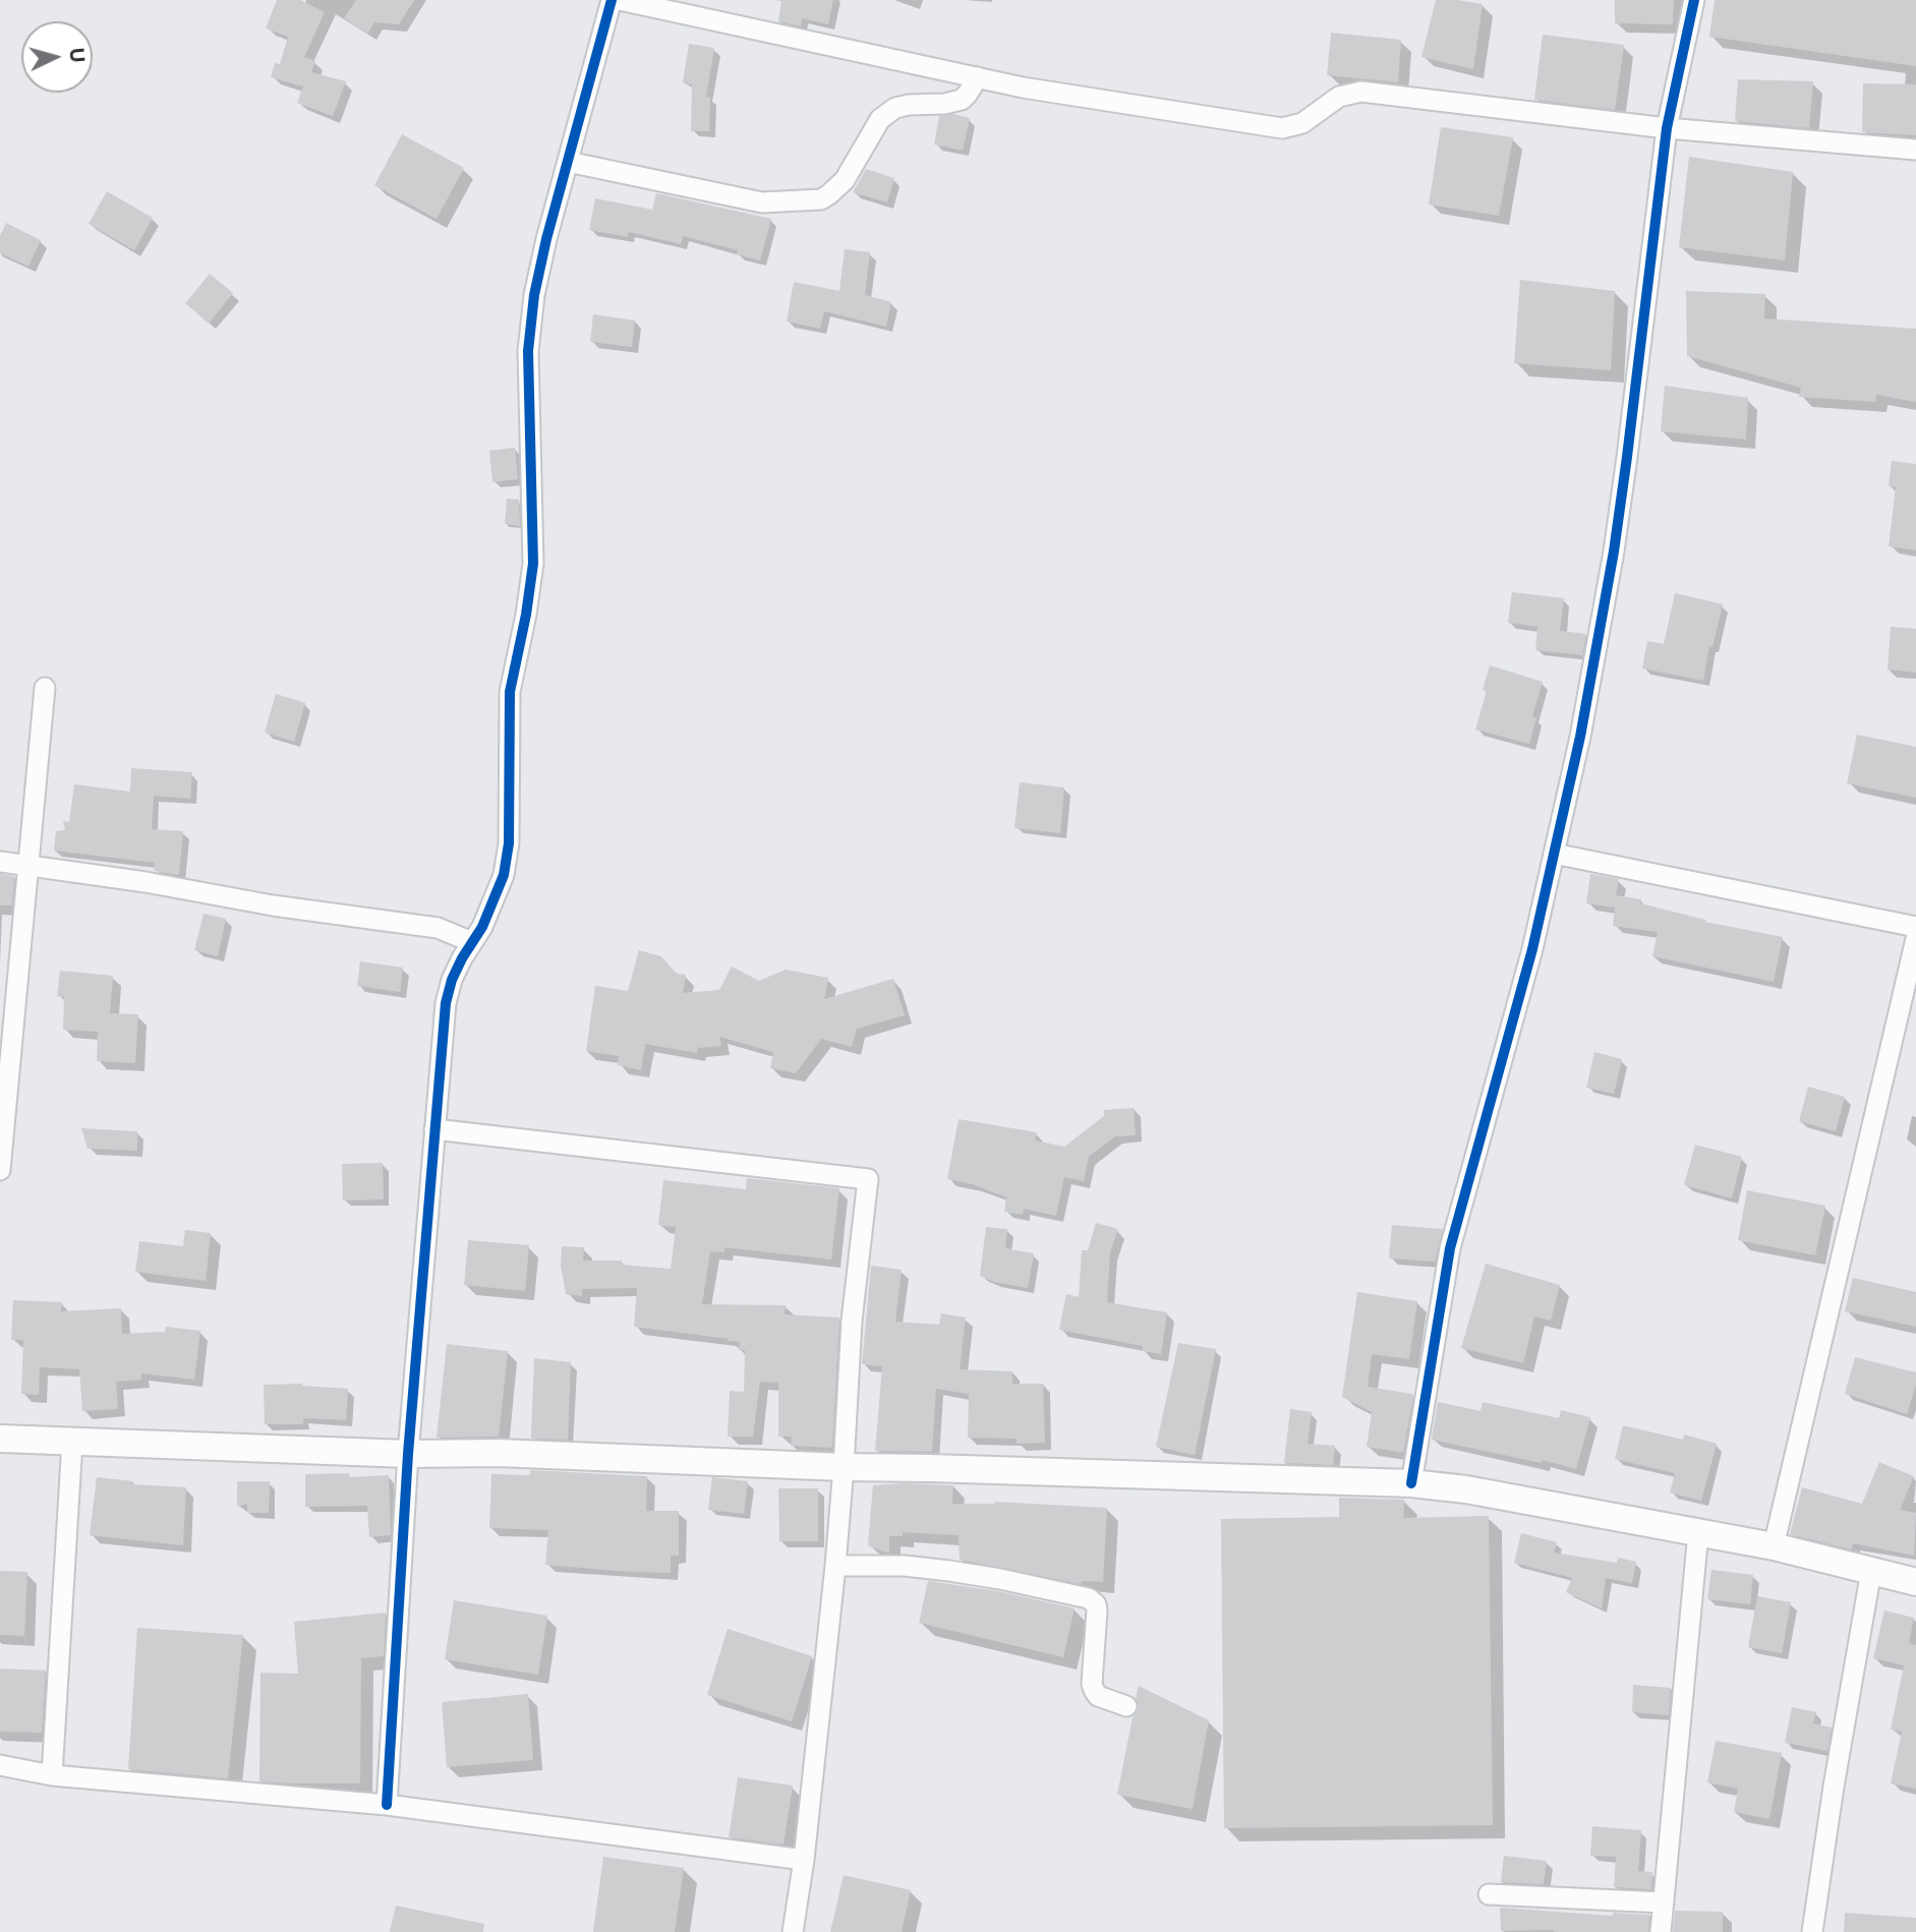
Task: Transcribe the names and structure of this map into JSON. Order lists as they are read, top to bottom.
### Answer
{
  "north": "right"
}
